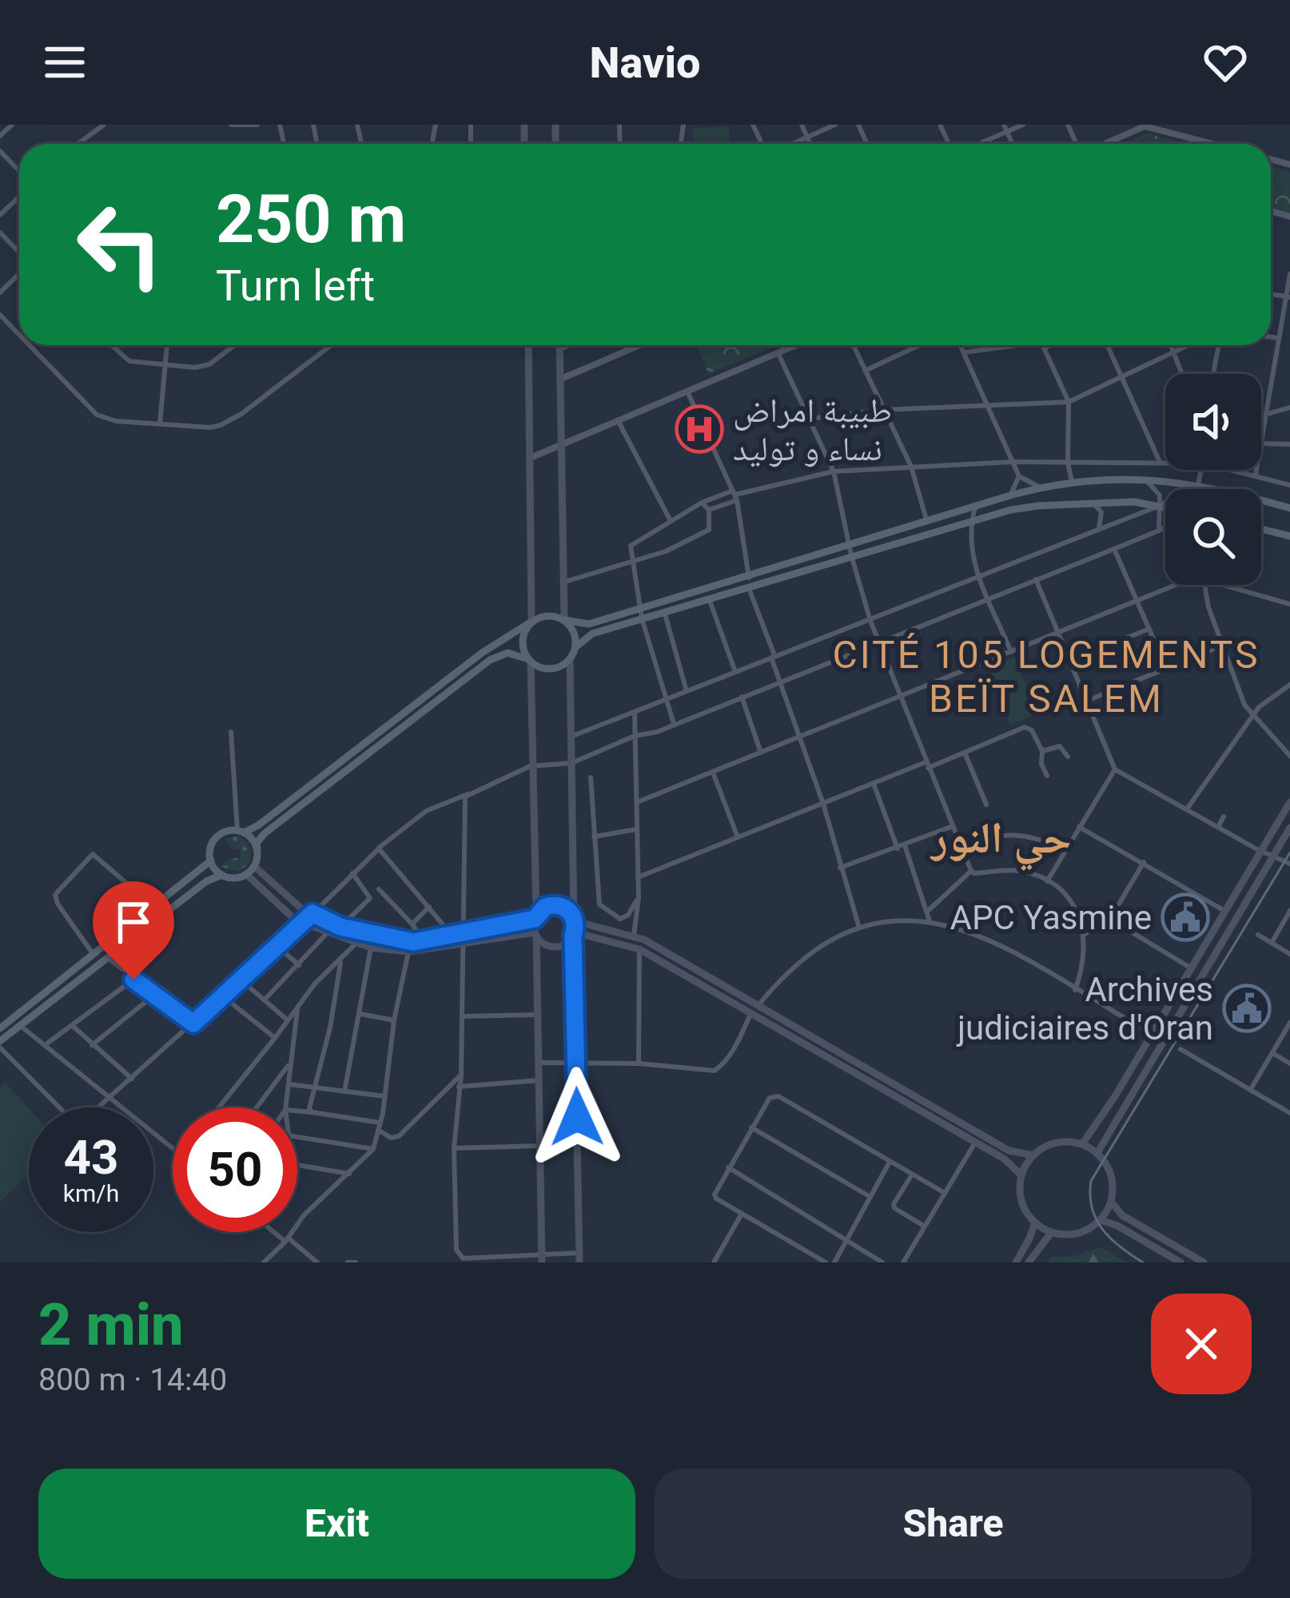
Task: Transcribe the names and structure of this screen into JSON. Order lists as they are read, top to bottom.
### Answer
{
  "districts": ["CITÉ 105 LOGEMENTS BEÏT SALEM", "حي النور"],
  "places": {
    "hospital": ["طبيبة امراض نساء و توليد"],
    "public building": ["APC Yasmine", "Archives judiciaires d'Oran"]
  },
  "page": {
    "header": "Navio",
    "turn": ["250 m", "Turn left"],
    "speed": "43 km/h",
    "limit": "50",
    "heading": ["2 min", "800 m · 14:40"],
    "buttons": ["Exit", "Share"]
  }
}
